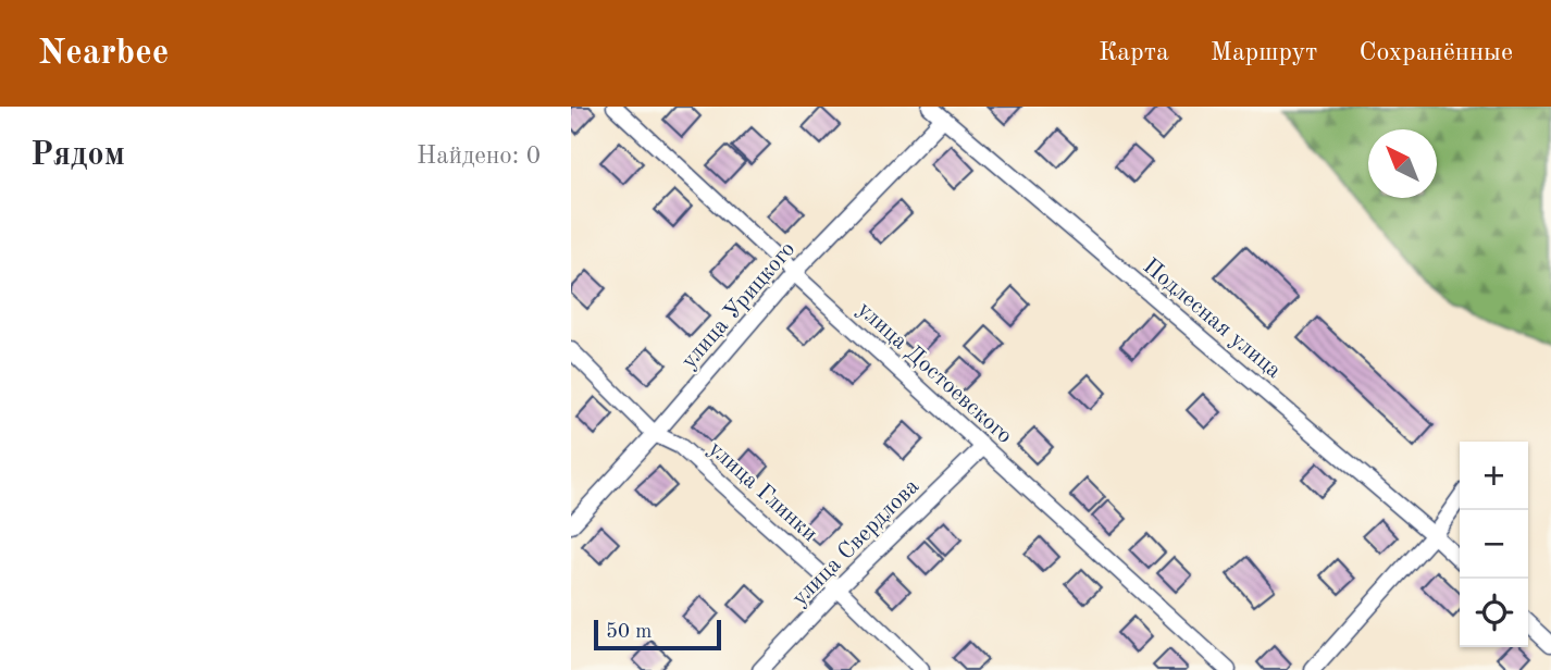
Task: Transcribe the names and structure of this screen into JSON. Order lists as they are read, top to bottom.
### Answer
{
  "streets": {
    "street": [
      "улица Урицкого",
      "Подлесная улица",
      "улица Достоевского",
      "улица Глинки",
      "улица Свердлова"
    ]
  },
  "crossings": [
    ["улица Урицкого", "Подлесная улица"],
    ["улица Урицкого", "улица Достоевского"],
    ["улица Урицкого", "улица Глинки"],
    ["улица Достоевского", "улица Свердлова"],
    ["улица Глинки", "улица Свердлова"]
  ],
  "scale_bar": "50 m",
  "north": "top left",
  "page": {
    "header": "Nearbee",
    "nav": ["Карта", "Маршрут", "Сохранённые"],
    "heading": ["Рядом", "Найдено: 0"],
    "map_buttons": ["+", "−"],
    "scale": "50 m"
  }
}
